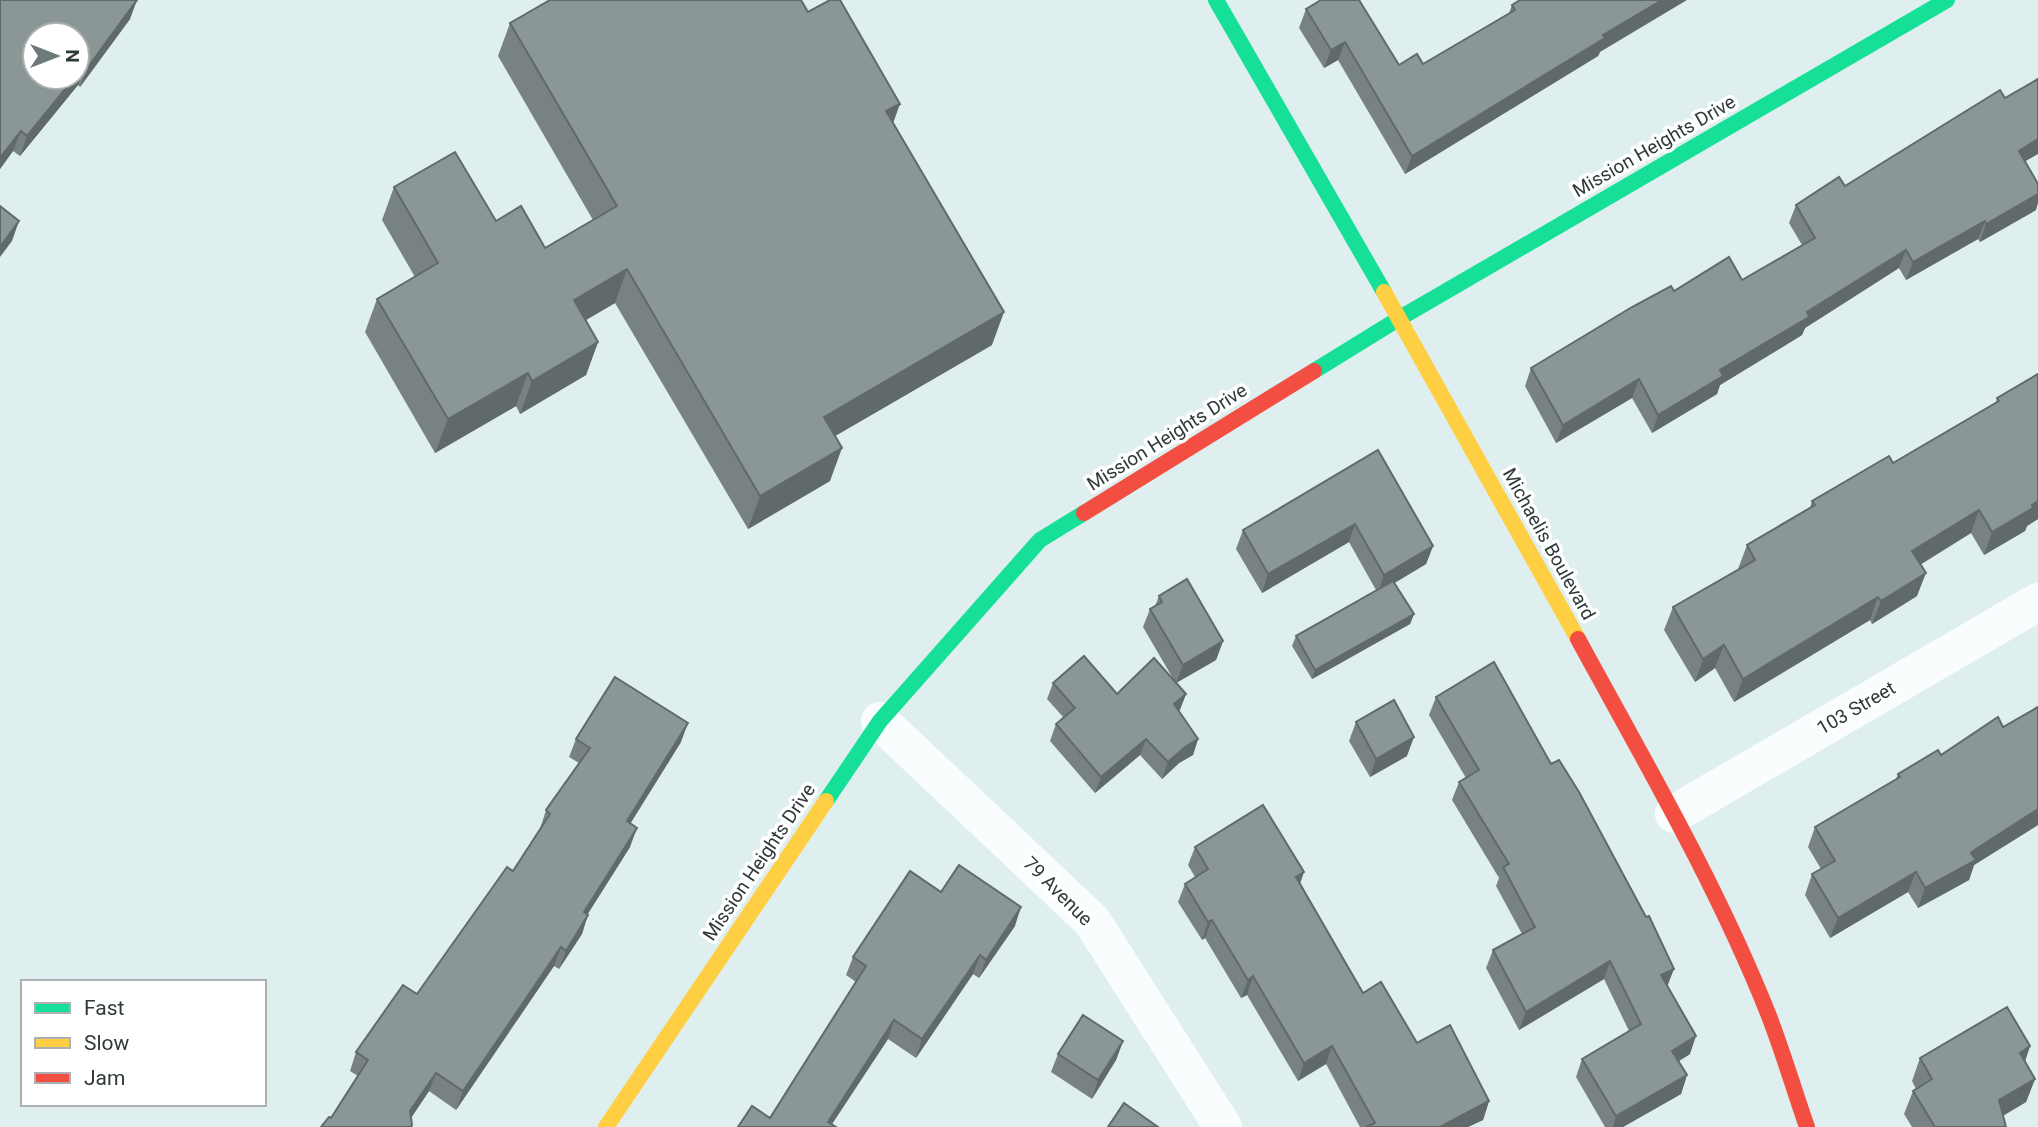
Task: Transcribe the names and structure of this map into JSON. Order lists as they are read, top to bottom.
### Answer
{
  "streets": {
    "street": [
      "Mission Heights Drive",
      "Michaelis Boulevard",
      "103 Street",
      "79 Avenue"
    ]
  },
  "crossings": [
    ["Mission Heights Drive", "Michaelis Boulevard"],
    ["Mission Heights Drive", "79 Avenue"],
    ["Michaelis Boulevard", "103 Street"]
  ],
  "legend": ["Fast", "Slow", "Jam"],
  "north": "right"
}
